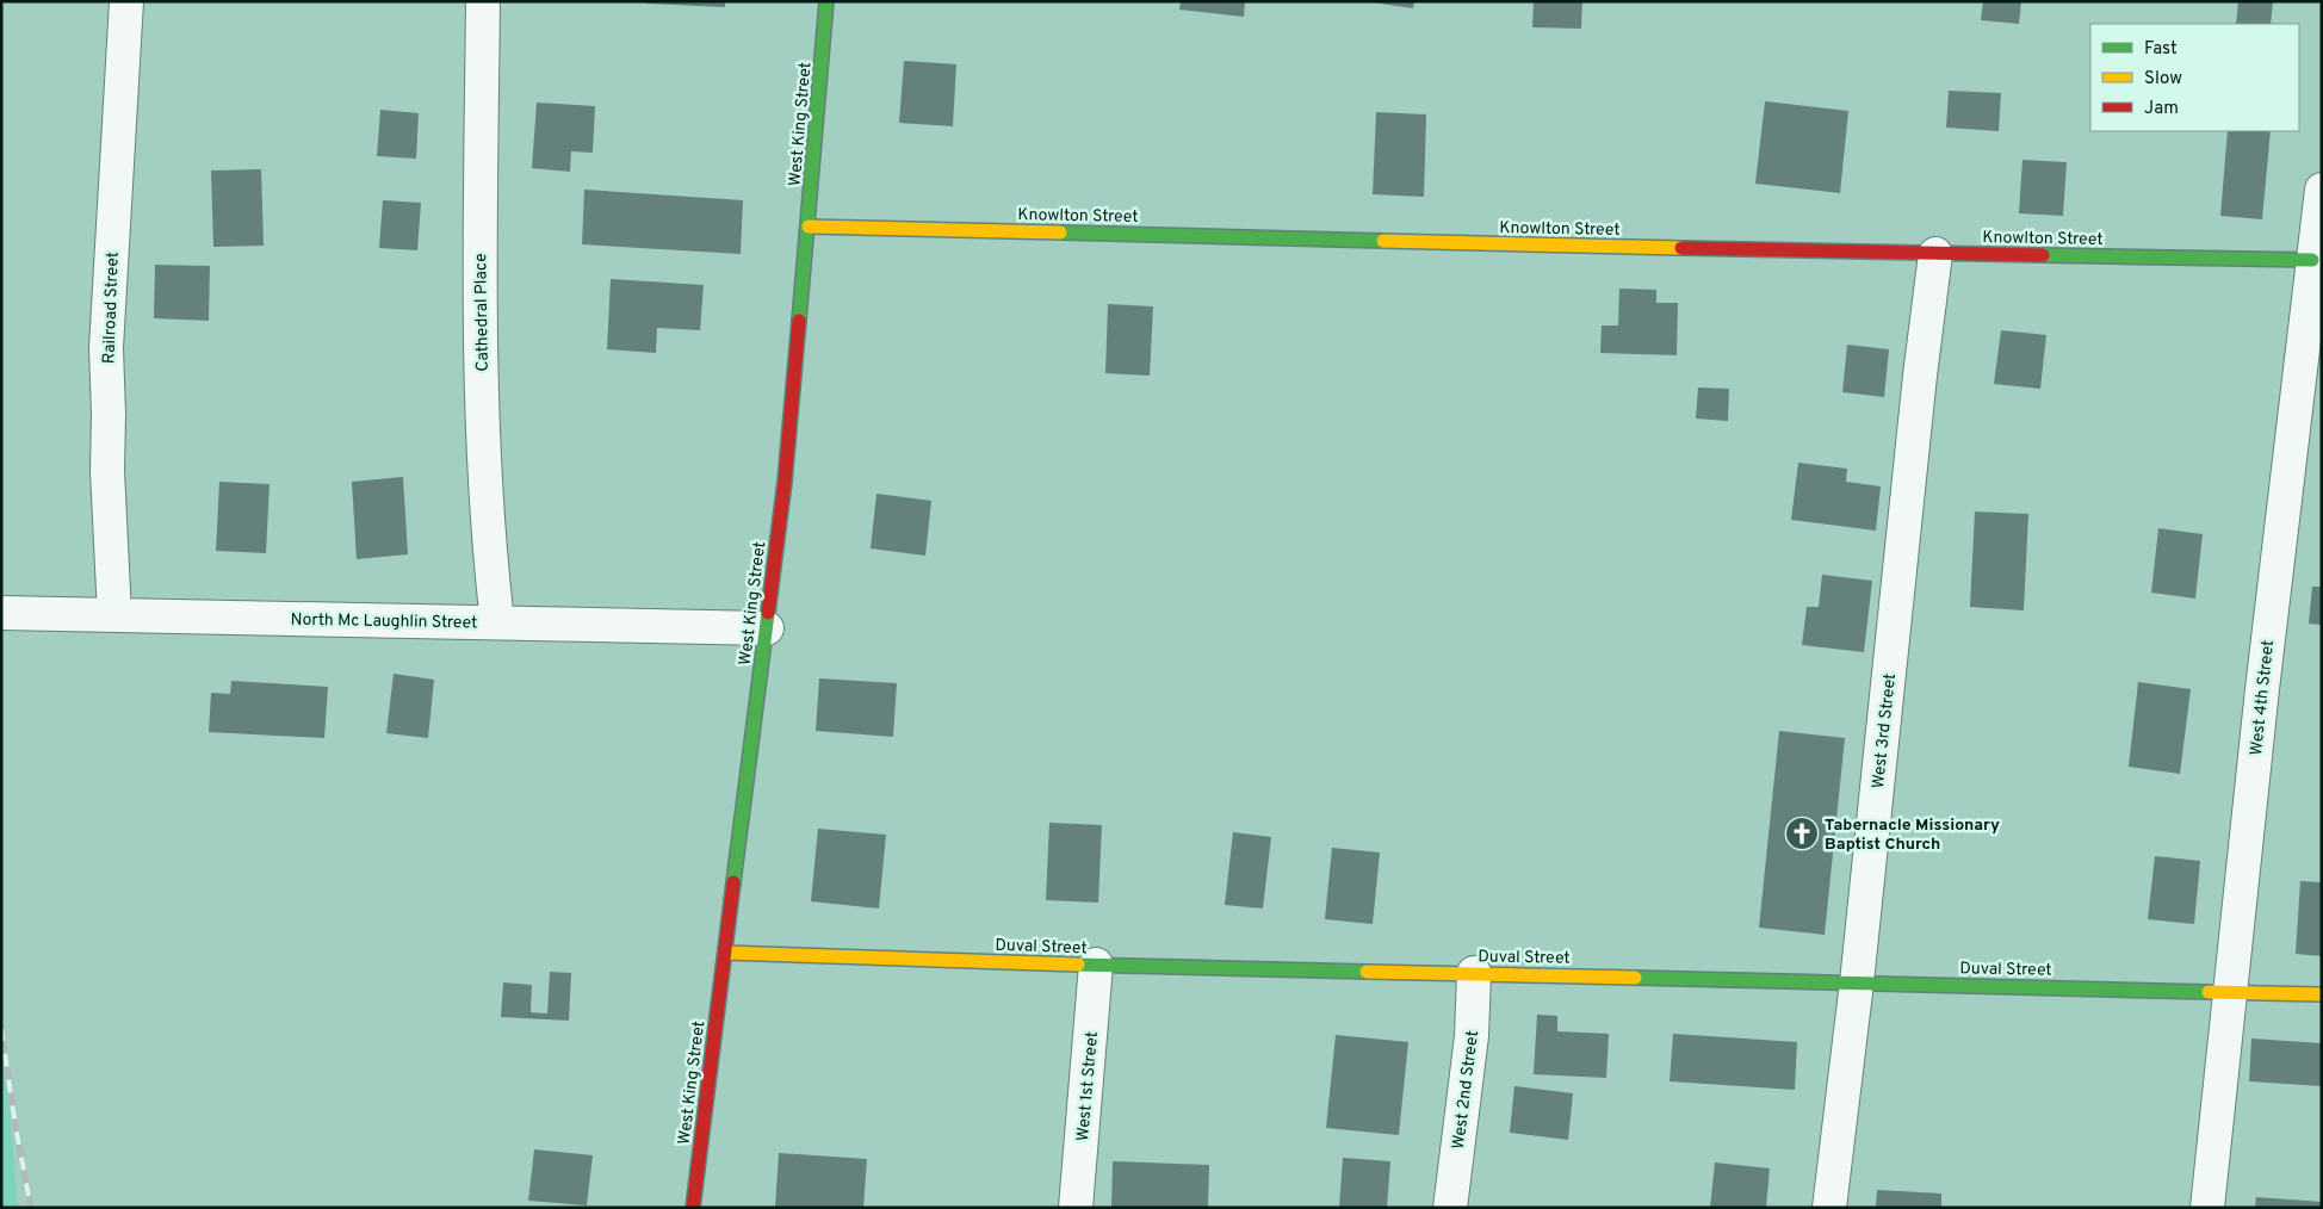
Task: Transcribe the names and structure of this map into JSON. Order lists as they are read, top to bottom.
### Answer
{
  "streets": {
    "street": [
      "West King Street",
      "Knowlton Street",
      "Railroad Street",
      "Cathedral Place",
      "North Mc Laughlin Street",
      "West 4th Street",
      "West 3rd Street",
      "Duval Street",
      "West 1st Street",
      "West 2nd Street"
    ]
  },
  "crossings": [
    ["West King Street", "Knowlton Street"],
    ["West King Street", "North Mc Laughlin Street"],
    ["West King Street", "Duval Street"],
    ["Knowlton Street", "West 4th Street"],
    ["Knowlton Street", "West 3rd Street"],
    ["Railroad Street", "North Mc Laughlin Street"],
    ["Cathedral Place", "North Mc Laughlin Street"],
    ["West 4th Street", "Duval Street"],
    ["West 3rd Street", "Duval Street"],
    ["Duval Street", "West 1st Street"],
    ["Duval Street", "West 2nd Street"]
  ],
  "places": {
    "church": ["Tabernacle Missionary Baptist Church"]
  },
  "legend": ["Fast", "Slow", "Jam"]
}
